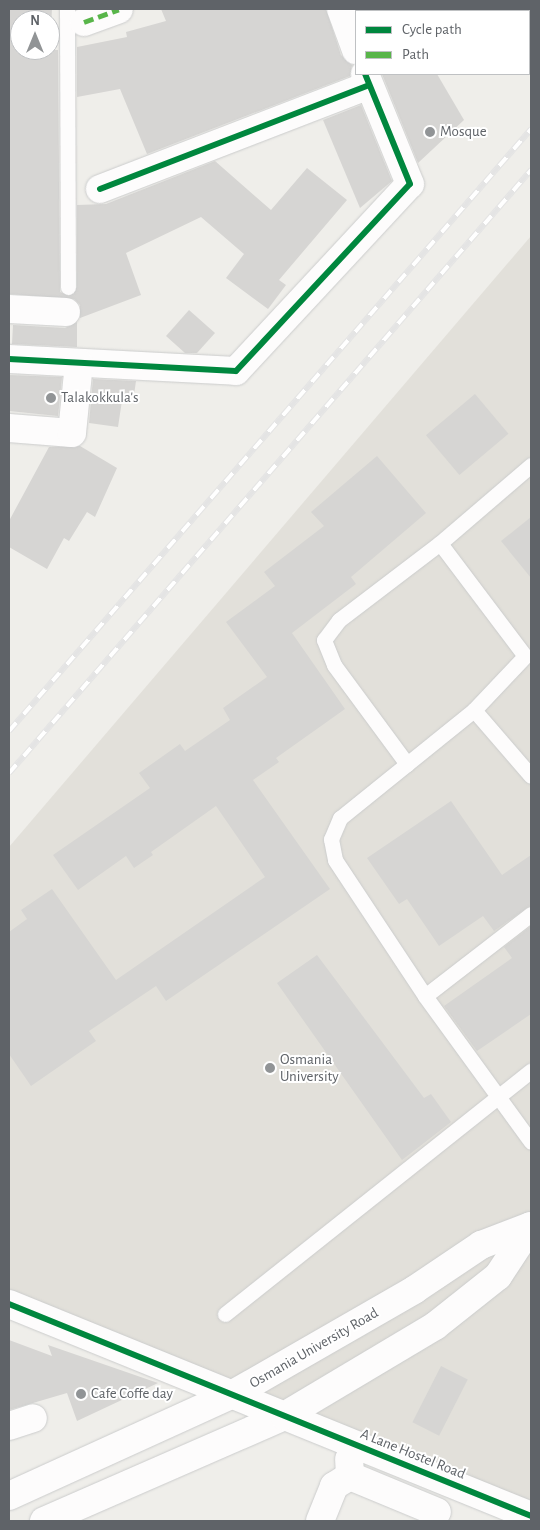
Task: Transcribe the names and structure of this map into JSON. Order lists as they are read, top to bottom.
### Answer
{
  "streets": {
    "street": ["Osmania University Road", "A Lane Hostel Road"]
  },
  "crossings": [
    ["Osmania University Road", "A Lane Hostel Road"]
  ],
  "places": [
    "Mosque",
    "Talakokkula's",
    "Osmania University",
    "Cafe Coffe day"
  ],
  "legend": ["Cycle path", "Path"],
  "north": "top"
}
